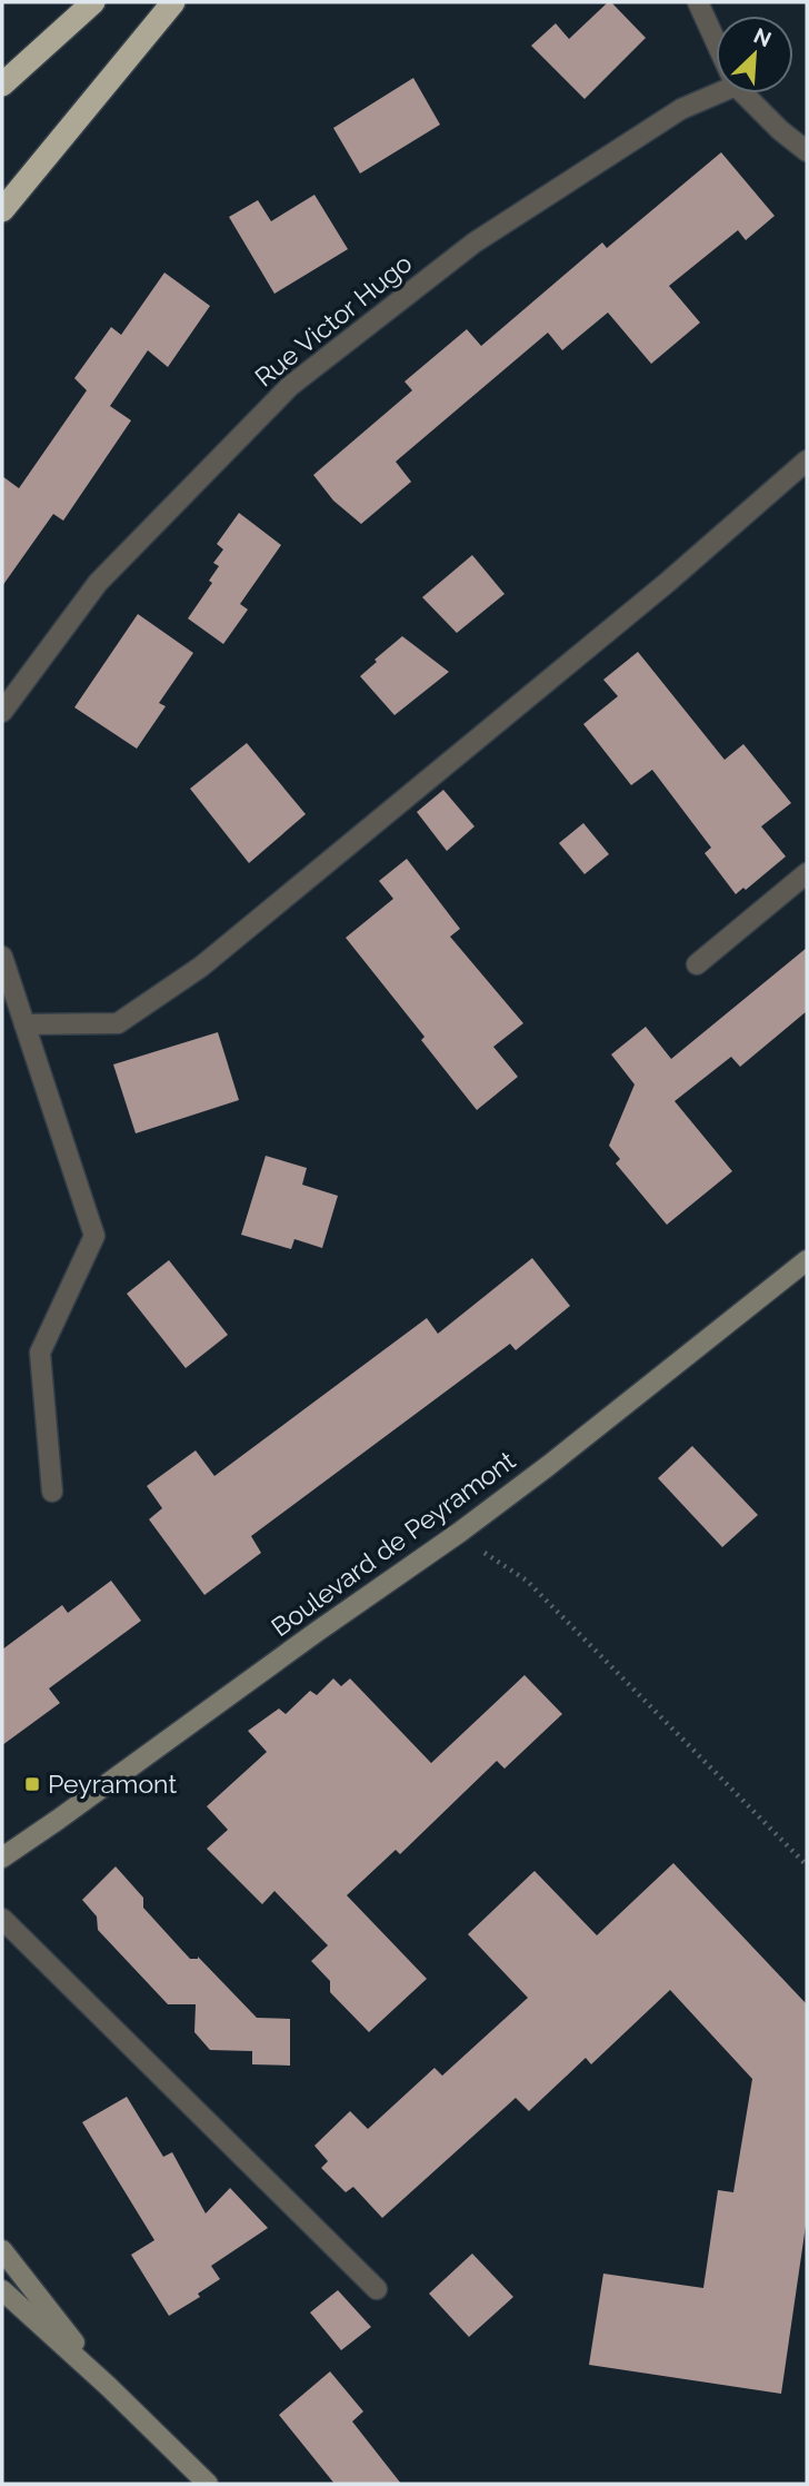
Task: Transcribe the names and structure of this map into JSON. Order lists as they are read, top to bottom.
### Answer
{
  "streets": {
    "street": ["Rue Victor Hugo", "Boulevard de Peyramont"]
  },
  "places": {
    "transit": ["Peyramont"]
  },
  "north": "top right"
}
